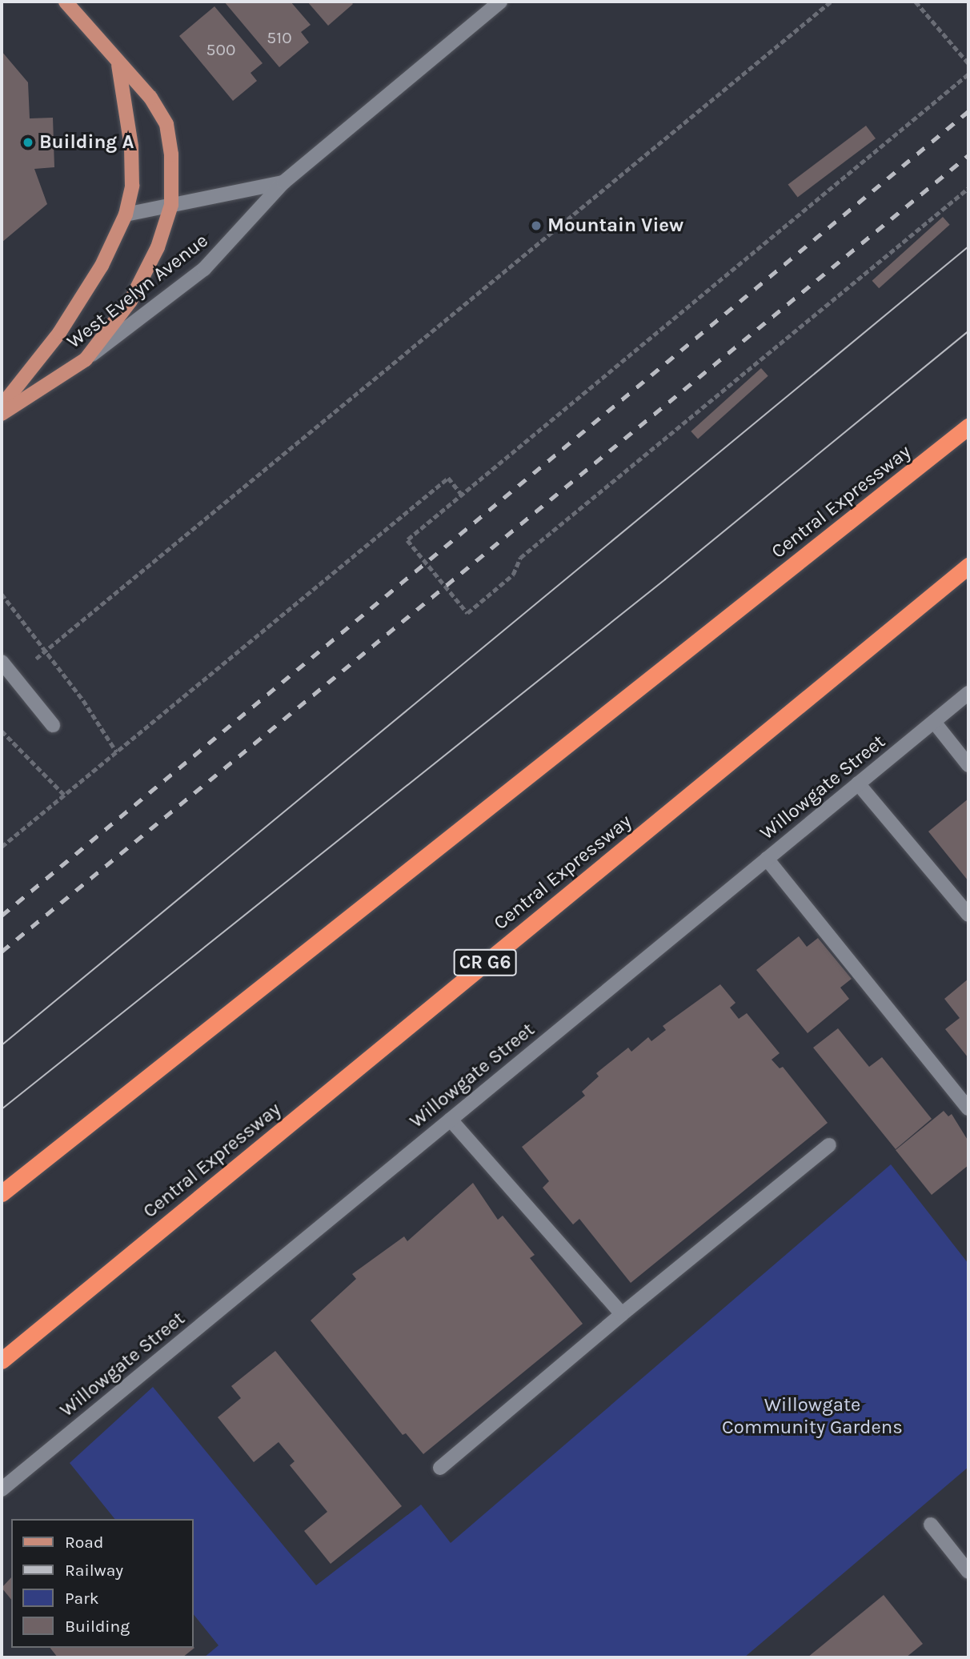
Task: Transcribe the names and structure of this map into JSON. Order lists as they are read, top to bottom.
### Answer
{
  "streets": {
    "highway": ["Central Expressway", "CR G6"],
    "main road": ["West Evelyn Avenue"],
    "street": ["Willowgate Street"]
  },
  "parks": ["Willowgate Community Gardens"],
  "places": ["Building A", "Mountain View"],
  "house_numbers": ["510", "500"],
  "legend": [
    "Road",
    "Railway",
    "Park",
    "Building"
  ]
}
